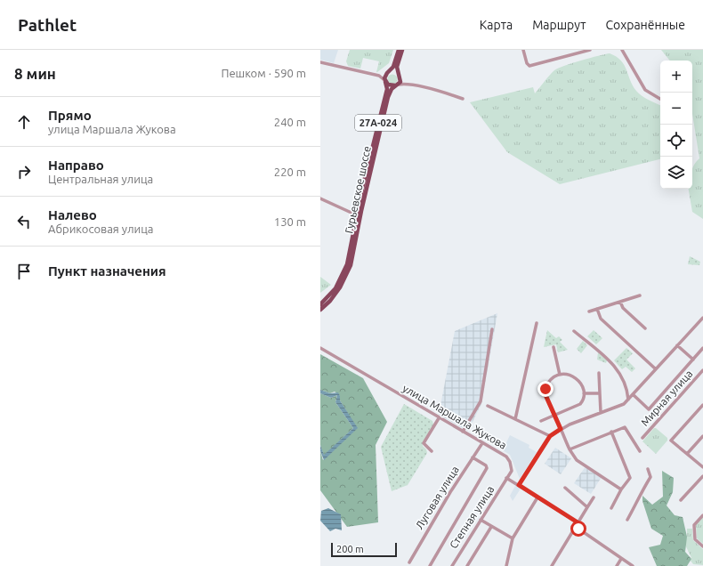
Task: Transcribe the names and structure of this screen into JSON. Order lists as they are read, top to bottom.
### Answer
{
  "streets": {
    "main road": ["27А-024", "Гурьевское шоссе"],
    "street": [
      "Мирная улица",
      "улица Маршала Жукова",
      "Луговая улица",
      "Степная улица"
    ]
  },
  "crossings": [
    ["улица Маршала Жукова", "Луговая улица"],
    ["улица Маршала Жукова", "Степная улица"]
  ],
  "scale_bar": "200 m",
  "page": {
    "header": "Pathlet",
    "nav": ["Карта", "Маршрут", "Сохранённые"],
    "heading": ["8 мин", "Пешком · 590 m"],
    "map_buttons": ["+", "−"],
    "list": [
      ["Прямо", "улица Маршала Жукова", "240 m"],
      ["Направо", "Центральная улица", "220 m"],
      ["Налево", "Абрикосовая улица", "130 m"],
      "Пункт назначения"
    ],
    "scale": "200 m"
  }
}
